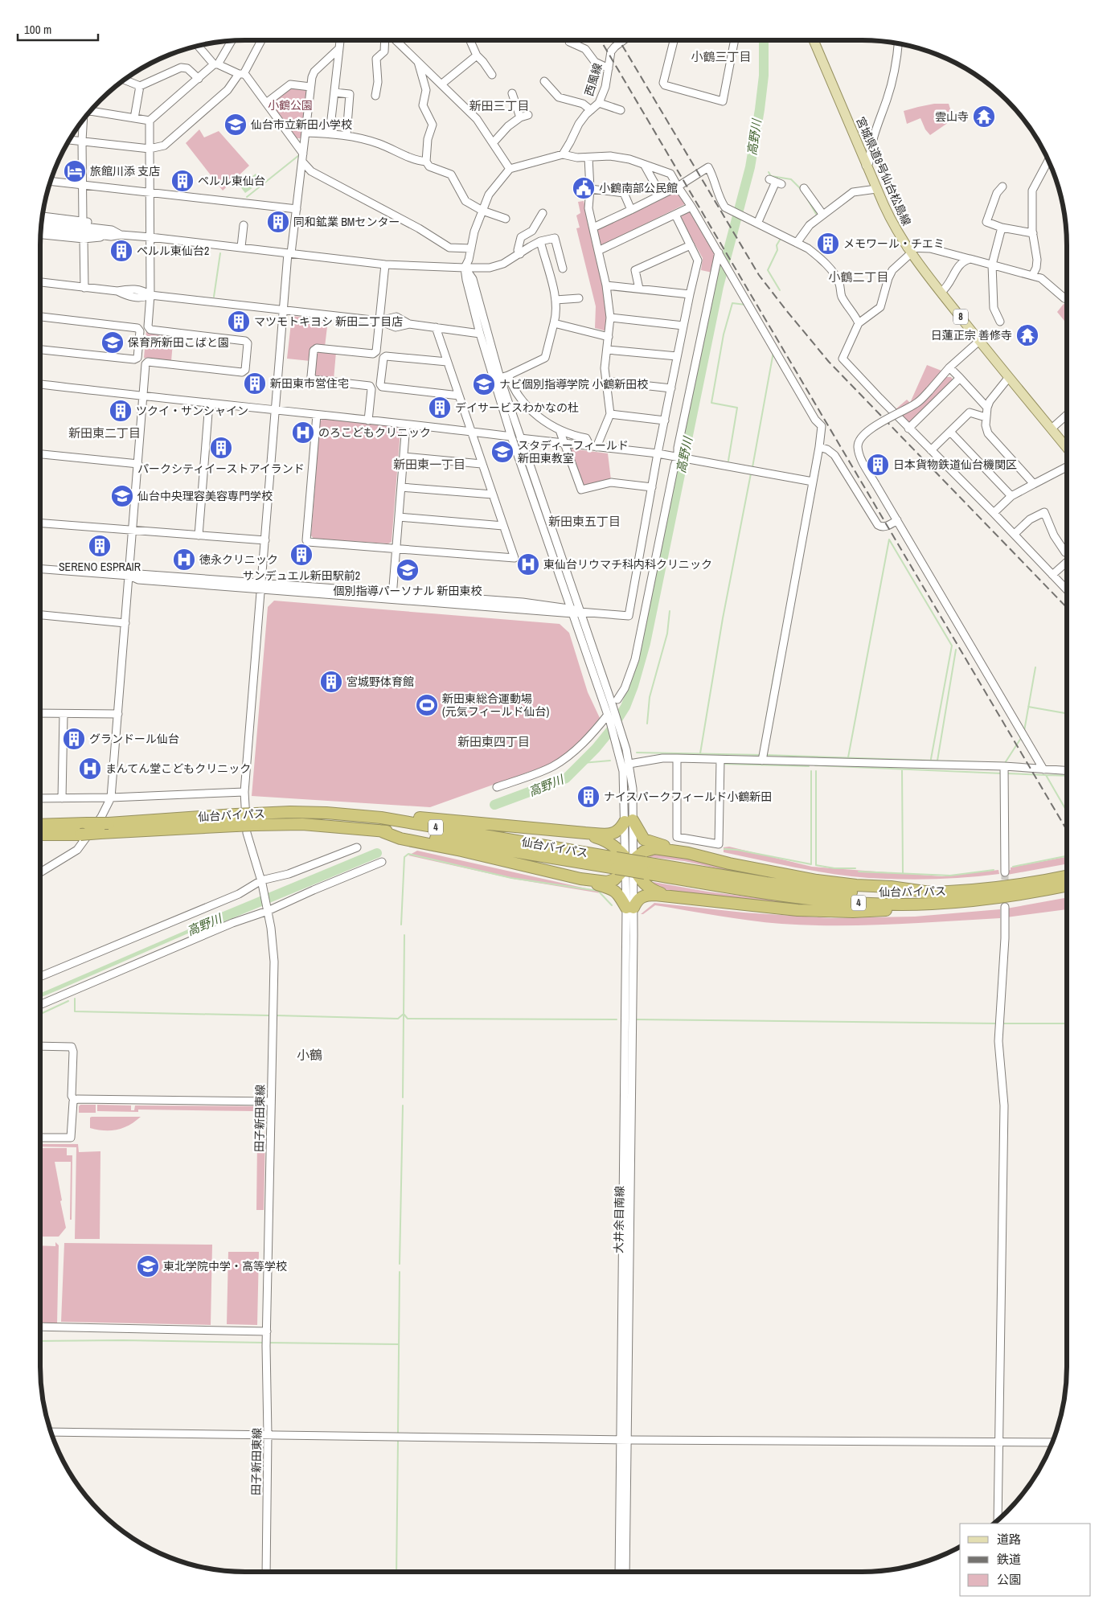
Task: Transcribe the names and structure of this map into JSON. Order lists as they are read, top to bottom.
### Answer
{
  "streets": {
    "highway": ["仙台バイパス", "4"],
    "main road": ["宮城県道8号仙台松島線", "8"],
    "street": ["西風線", "田子新田東線"]
  },
  "districts": [
    "小鶴三丁目",
    "新田三丁目",
    "小鶴二丁目",
    "新田東二丁目",
    "新田東一丁目",
    "新田東五丁目",
    "新田東四丁目",
    "小鶴"
  ],
  "water": ["高野川"],
  "parks": ["小鶴公園"],
  "places": {
    "temple": ["雲山寺", "日蓮正宗 善修寺"],
    "school or university": [
      "仙台市立新田小学校",
      "保育所新田こばと園",
      "ナビ個別指導学院 小鶴新田校",
      "スタディーフィールド 新田東教室",
      "仙台中央理容美容専門学校",
      "個別指導パーソナル 新田東校",
      "東北学院中学・高等学校"
    ],
    "hotel": ["旅館川添 支店"],
    "building": [
      "ペルル東仙台",
      "同和鉱業 BMセンター",
      "メモワール・チエミ",
      "ペルル東仙台2",
      "マツモトキヨシ 新田二丁目店",
      "新田東市営住宅",
      "デイサービスわかなの杜",
      "ツクイ・サンシャイン",
      "パークシティイーストアイランド",
      "日本貨物鉄道仙台機関区",
      "SERENO ESPRAIR",
      "サンデュエル新田駅前2",
      "宮城野体育館",
      "グランドール仙台",
      "ナイスパークフィールド小鶴新田"
    ],
    "public building": ["小鶴南部公民館"],
    "hospital": [
      "のろこどもクリニック",
      "徳永クリニック",
      "東仙台リウマチ科内科クリニック",
      "まんてん堂こどもクリニック"
    ],
    "sports": ["新田東総合運動場 (元気フィールド仙台)"]
  },
  "legend": ["道路", "鉄道", "公園"],
  "scale_bar": "100 m"
}
